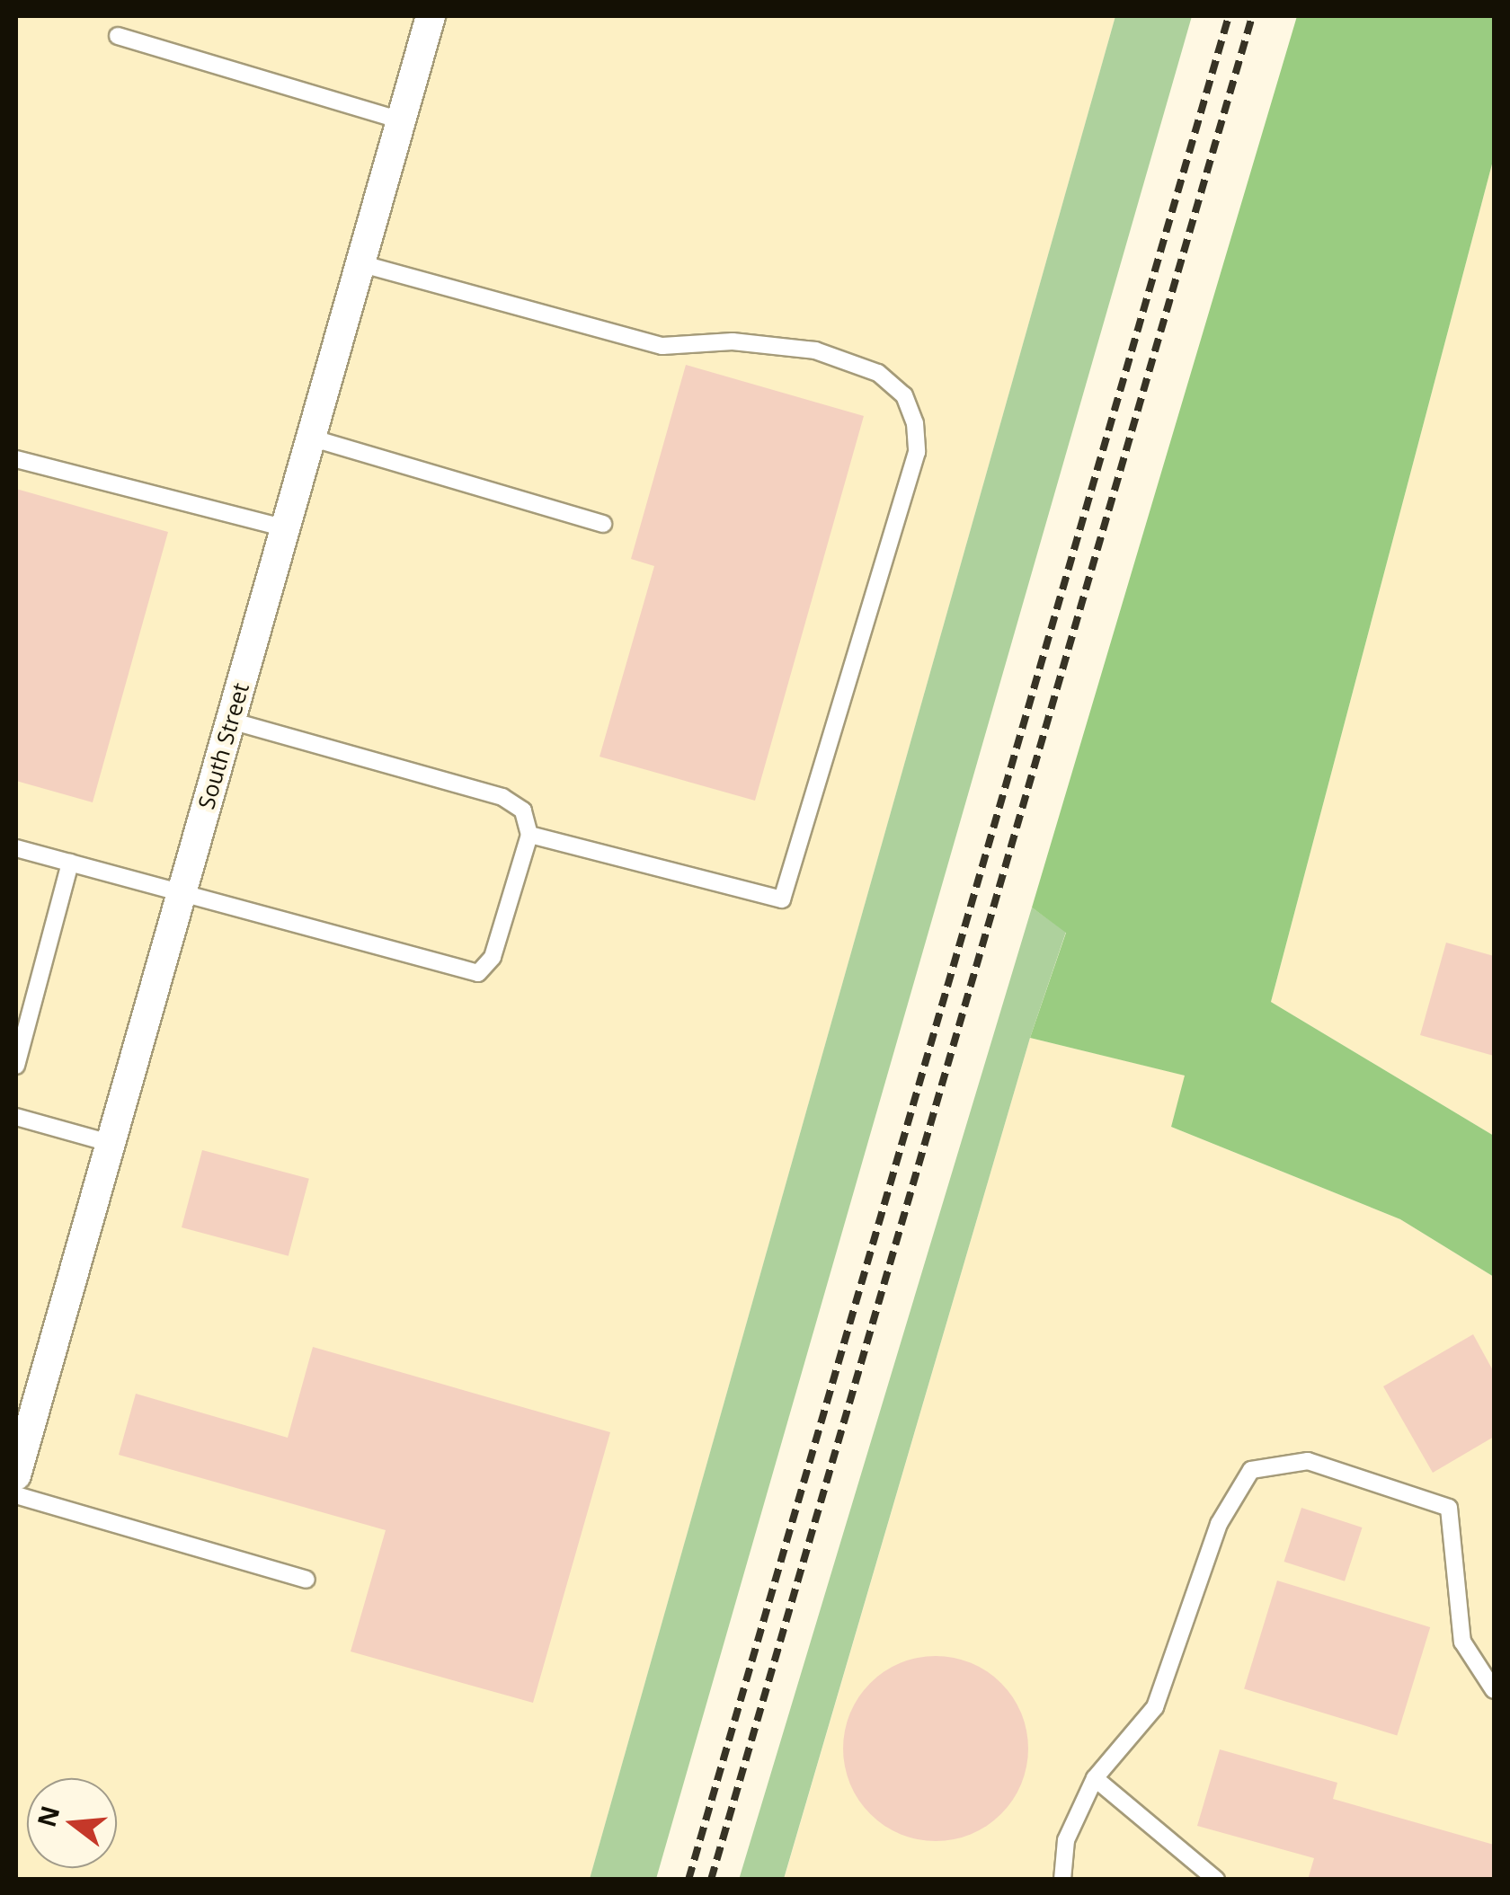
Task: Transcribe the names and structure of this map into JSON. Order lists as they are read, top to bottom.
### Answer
{
  "streets": {
    "street": ["South Street"]
  },
  "north": "left"
}
